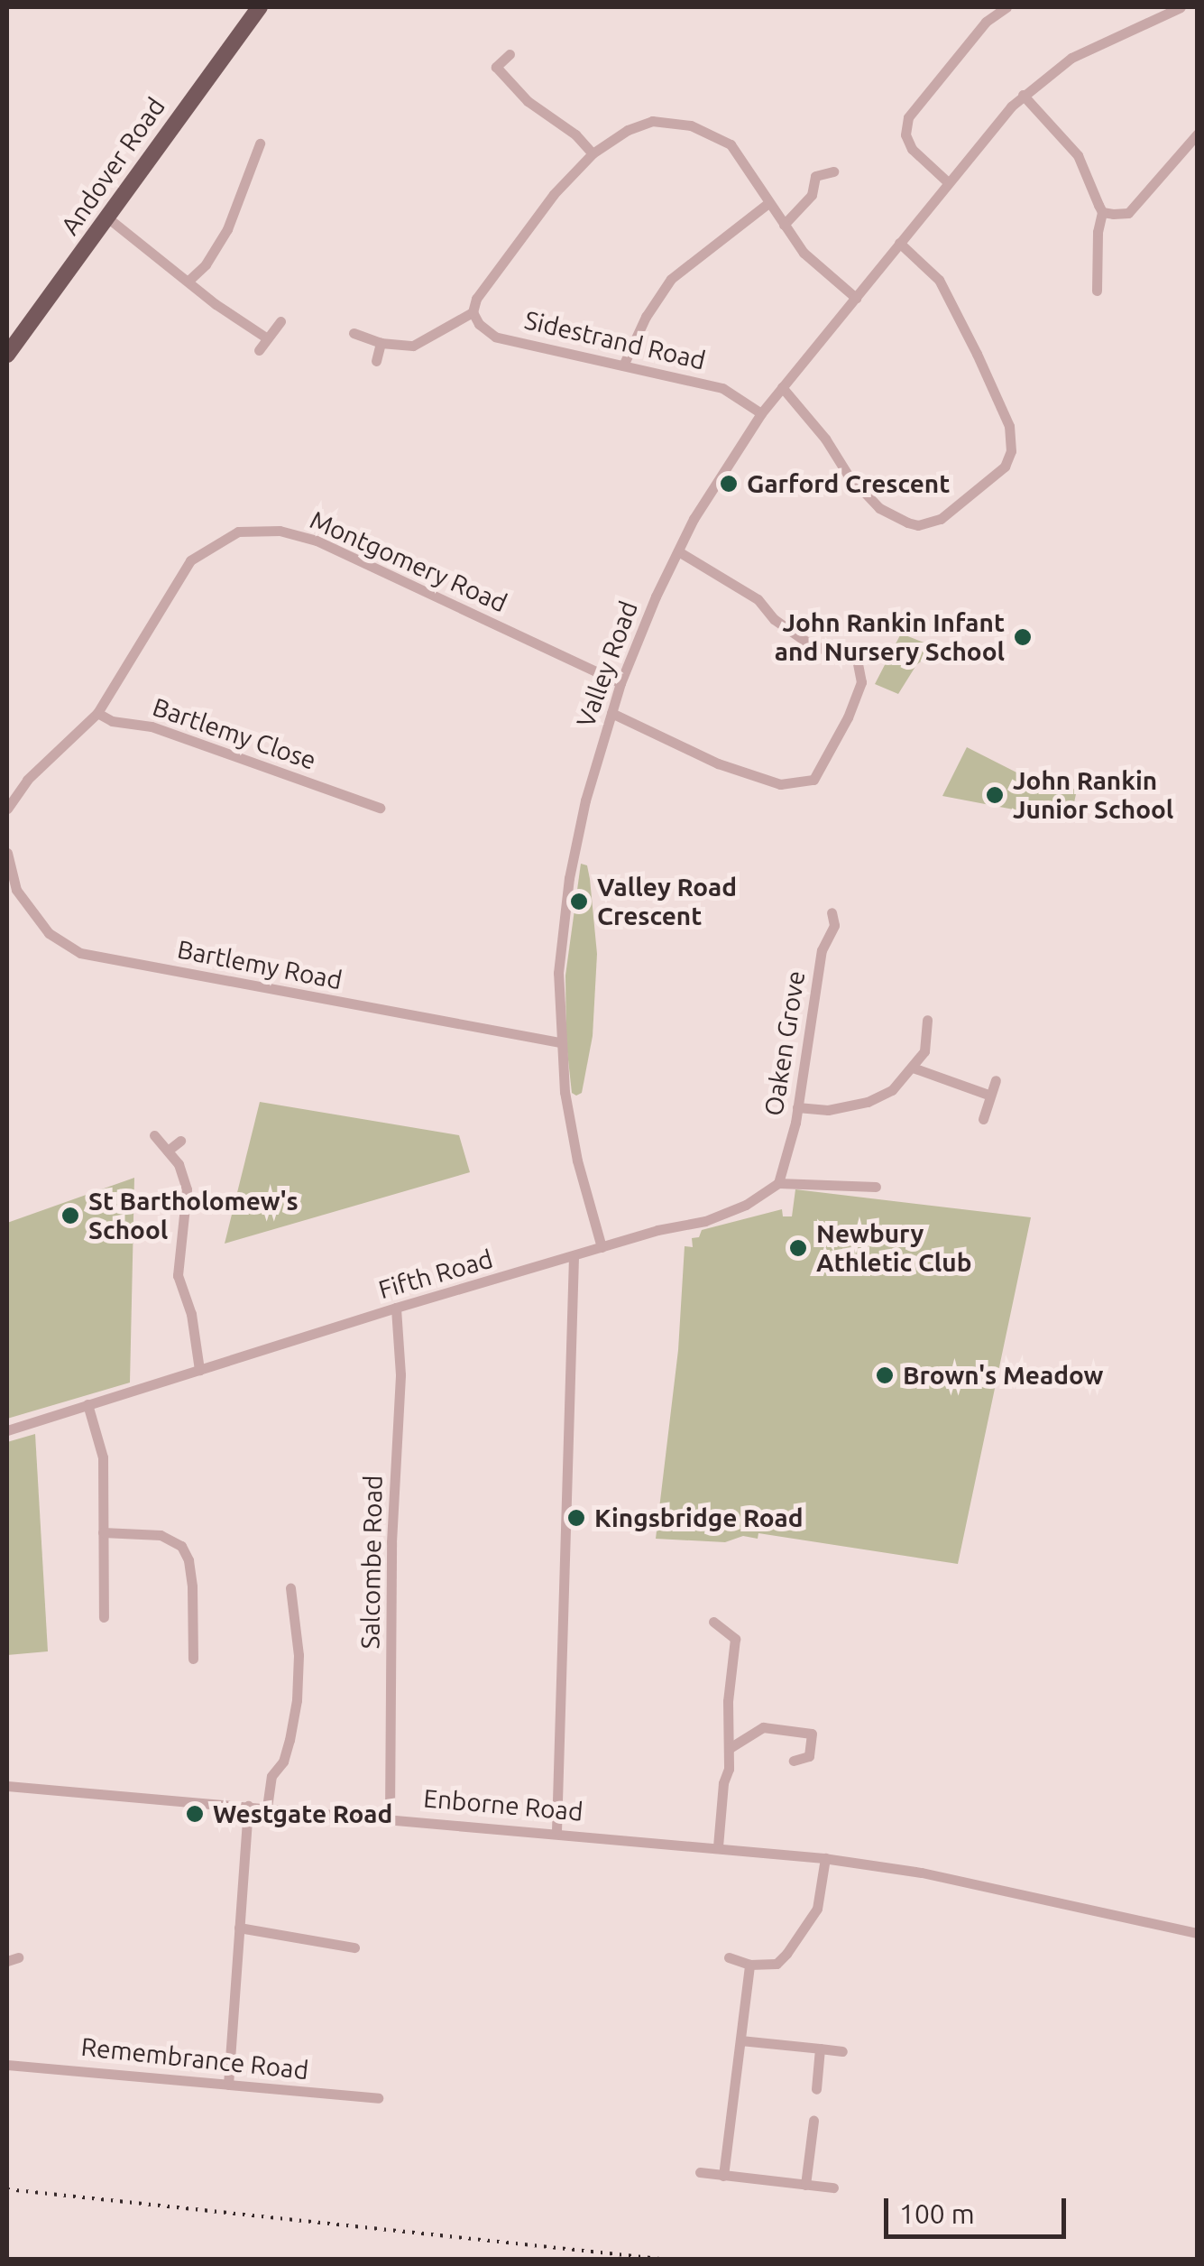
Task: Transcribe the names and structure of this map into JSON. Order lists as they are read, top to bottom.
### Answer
{
  "streets": {
    "main road": ["Andover Road"],
    "street": [
      "Sidestrand Road",
      "Montgomery Road",
      "Valley Road",
      "Bartlemy Close",
      "Bartlemy Road",
      "Oaken Grove",
      "Fifth Road",
      "Salcombe Road",
      "Enborne Road",
      "Remembrance Road"
    ]
  },
  "crossings": [
    ["Sidestrand Road", "Valley Road"],
    ["Montgomery Road", "Valley Road"],
    ["Montgomery Road", "Bartlemy Close"],
    ["Valley Road", "Bartlemy Road"],
    ["Valley Road", "Fifth Road"],
    ["Oaken Grove", "Fifth Road"],
    ["Fifth Road", "Salcombe Road"],
    ["Salcombe Road", "Enborne Road"]
  ],
  "places": [
    "Garford Crescent",
    "John Rankin Infant and Nursery School",
    "John Rankin Junior School",
    "Valley Road Crescent",
    "St Bartholomew's School",
    "Newbury Athletic Club",
    "Brown's Meadow",
    "Kingsbridge Road",
    "Westgate Road"
  ],
  "scale_bar": "100 m"
}
